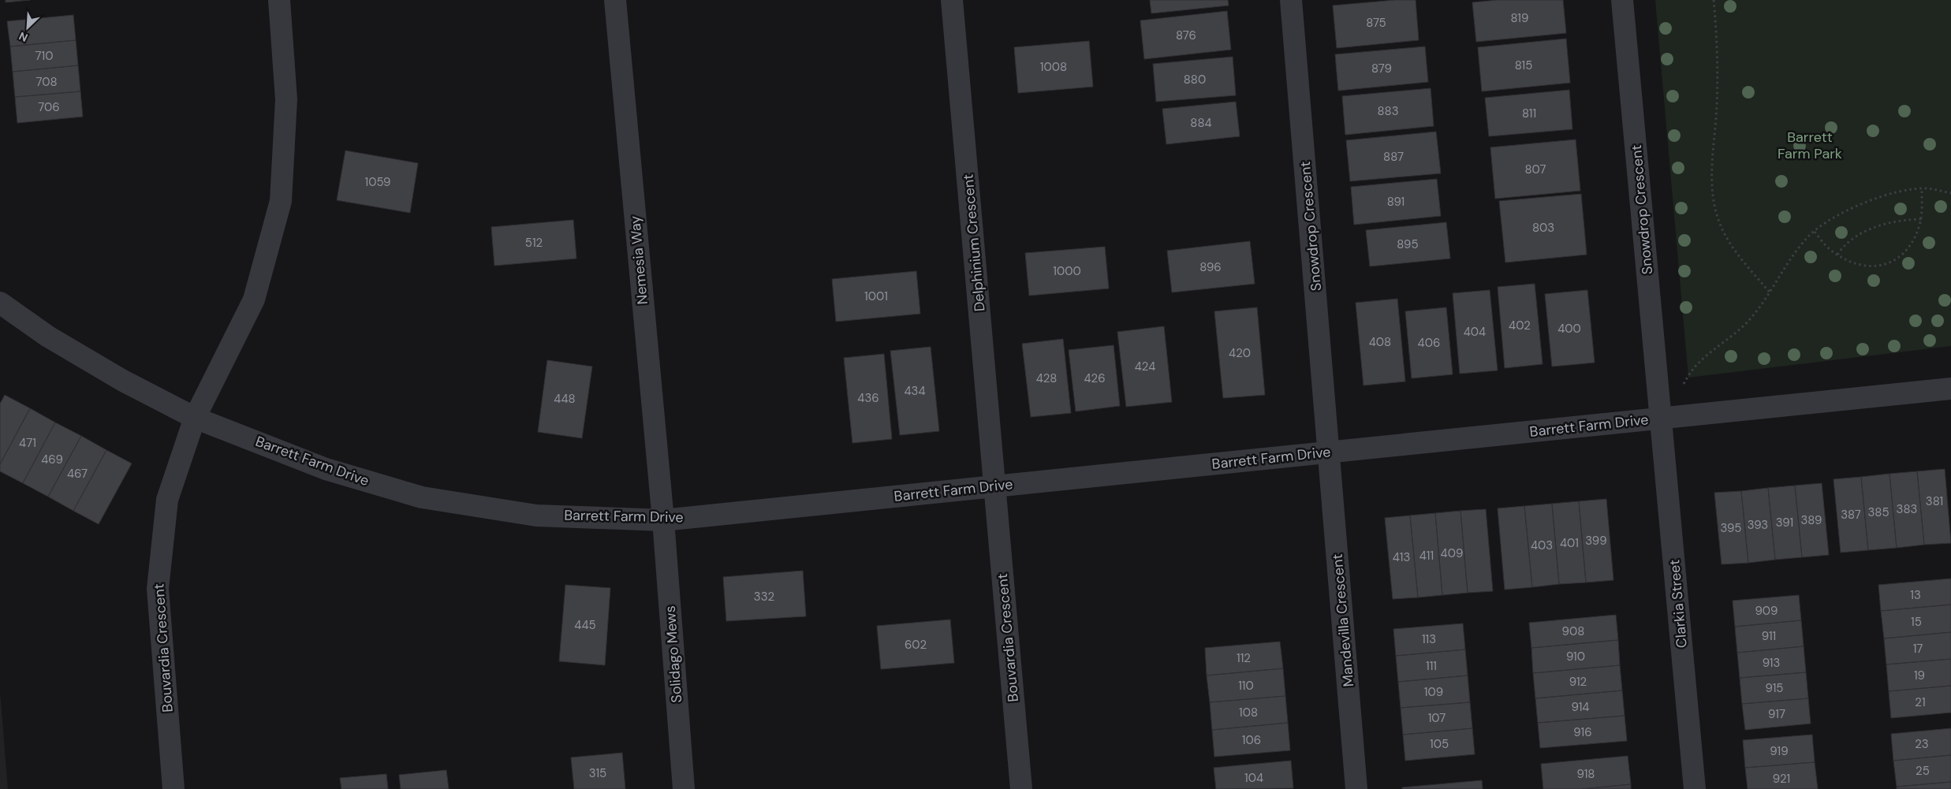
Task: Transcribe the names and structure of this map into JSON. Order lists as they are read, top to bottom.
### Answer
{
  "streets": {
    "street": [
      "Snowdrop Crescent",
      "Delphinium Crescent",
      "Nemesia Way",
      "Barrett Farm Drive",
      "Clarkia Street",
      "Mandevilla Crescent",
      "Bouvardia Crescent",
      "Solidago Mews"
    ]
  },
  "crossings": [
    ["Snowdrop Crescent", "Barrett Farm Drive"],
    ["Snowdrop Crescent", "Clarkia Street"],
    ["Snowdrop Crescent", "Mandevilla Crescent"],
    ["Delphinium Crescent", "Barrett Farm Drive"],
    ["Delphinium Crescent", "Bouvardia Crescent"],
    ["Nemesia Way", "Barrett Farm Drive"],
    ["Nemesia Way", "Solidago Mews"],
    ["Barrett Farm Drive", "Clarkia Street"],
    ["Barrett Farm Drive", "Mandevilla Crescent"],
    ["Barrett Farm Drive", "Bouvardia Crescent"],
    ["Barrett Farm Drive", "Solidago Mews"]
  ],
  "parks": ["Barrett Farm Park"],
  "house_numbers": [
    "819",
    "875",
    "876",
    "710",
    "815",
    "1008",
    "879",
    "880",
    "708",
    "706",
    "883",
    "811",
    "884",
    "887",
    "807",
    "1059",
    "891",
    "803",
    "512",
    "895",
    "896",
    "1000",
    "1001",
    "402",
    "400",
    "404",
    "408",
    "406",
    "420",
    "424",
    "428",
    "426",
    "434",
    "436",
    "448",
    "471",
    "469",
    "467",
    "381",
    "383",
    "385",
    "387",
    "389",
    "391",
    "393",
    "395",
    "399",
    "401",
    "403",
    "409",
    "411",
    "413",
    "13",
    "332",
    "909",
    "15",
    "445",
    "908",
    "911",
    "113",
    "602",
    "17",
    "910",
    "112",
    "913",
    "111",
    "19",
    "912",
    "110",
    "915",
    "109",
    "21",
    "914",
    "108",
    "917",
    "107",
    "916",
    "106",
    "105",
    "23",
    "919",
    "25",
    "315",
    "918",
    "104",
    "921"
  ],
  "north": "bottom left"
}
